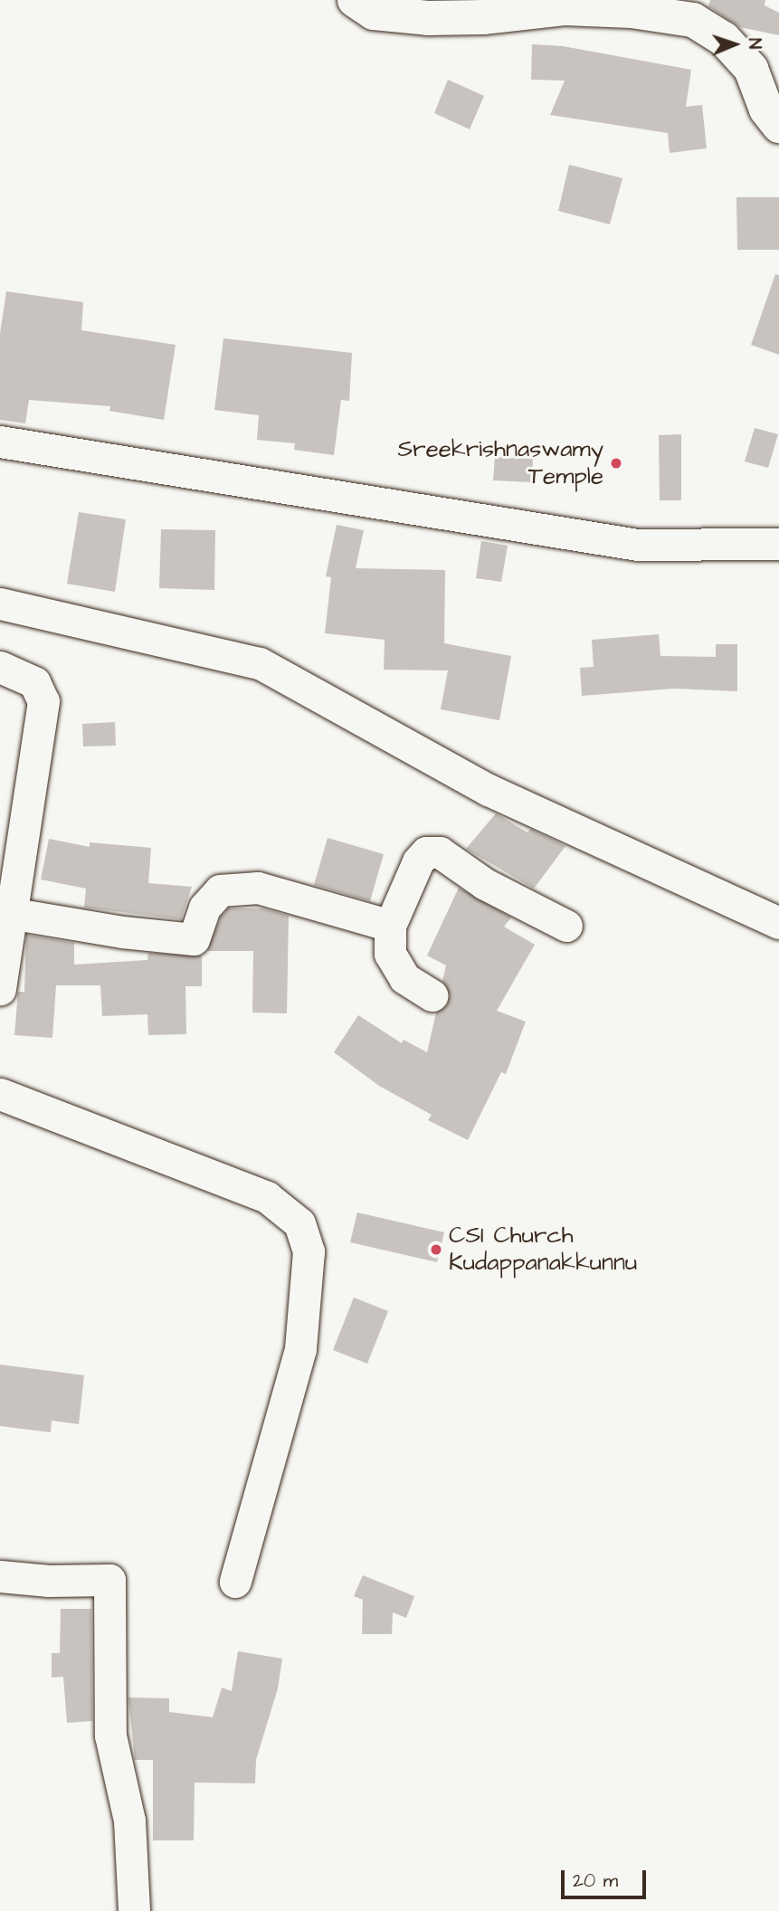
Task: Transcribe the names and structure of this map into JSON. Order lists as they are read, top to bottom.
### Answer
{
  "places": ["Sreekrishnaswamy Temple", "CSI Church Kudappanakkunnu"],
  "scale_bar": "20 m",
  "north": "right"
}
